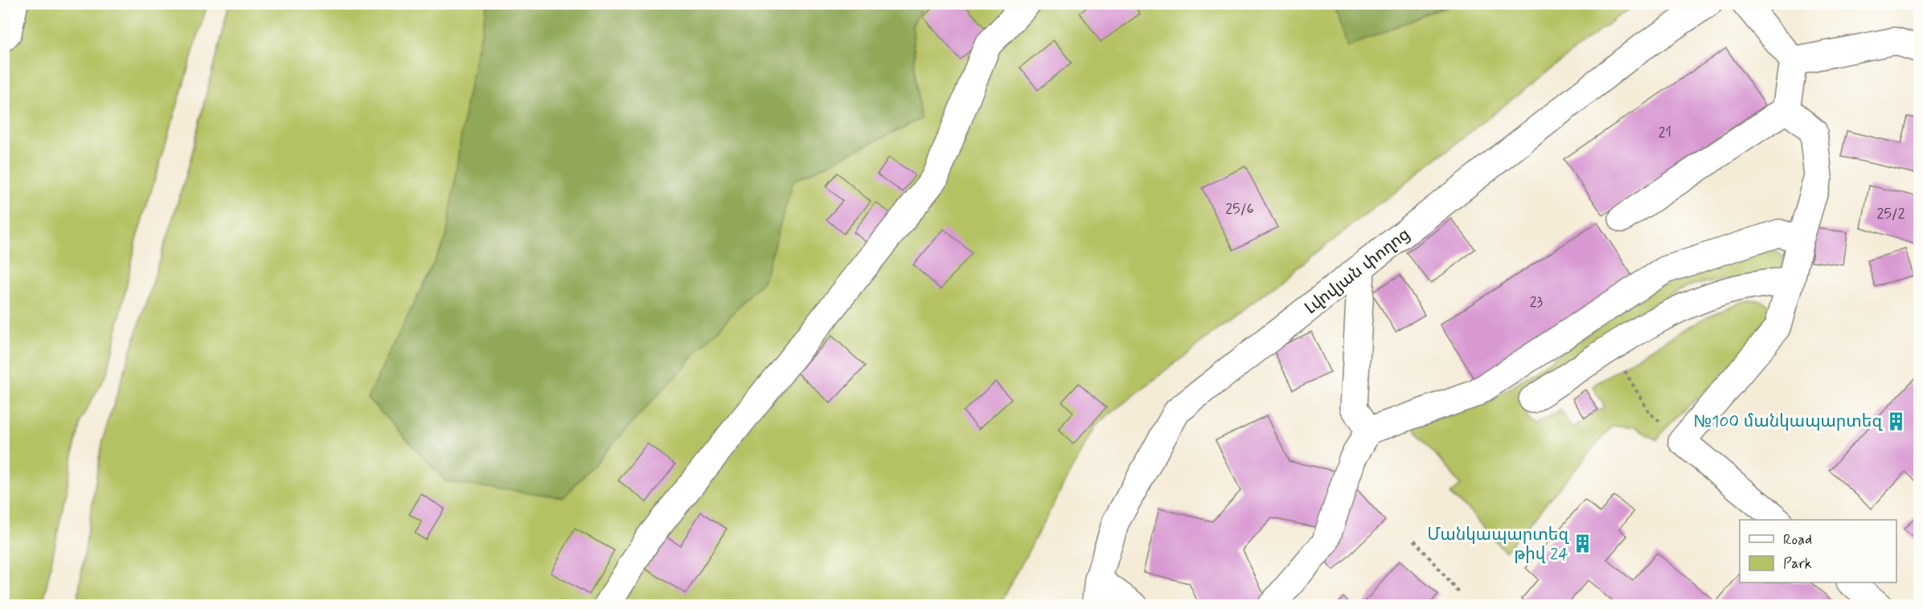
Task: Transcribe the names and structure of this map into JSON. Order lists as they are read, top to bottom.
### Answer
{
  "streets": {
    "street": ["Լվովյան փողոց"]
  },
  "places": {
    "building": ["№100 մանկապարտեզ", "Մանկապարտեզ թիվ 24"]
  },
  "house_numbers": [
    "21",
    "25/6",
    "25/2",
    "23"
  ],
  "legend": ["Road", "Park"]
}
